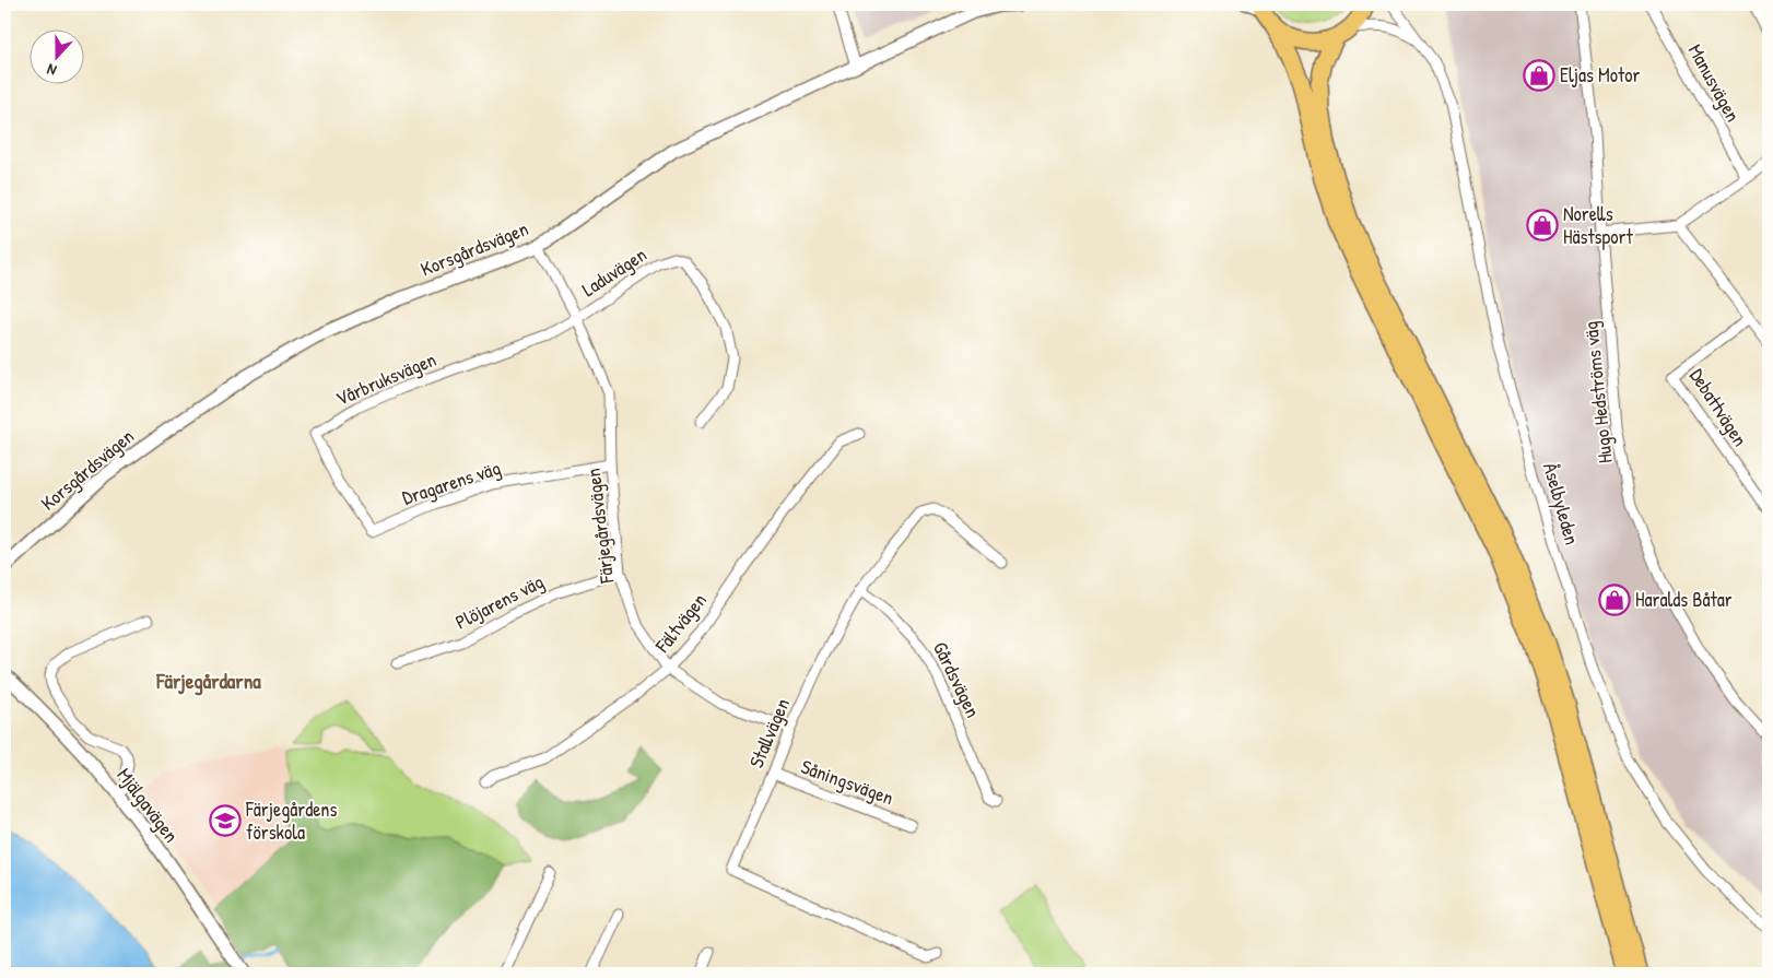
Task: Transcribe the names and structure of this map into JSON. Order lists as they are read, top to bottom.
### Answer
{
  "streets": {
    "street": [
      "Manusvägen",
      "Korsgårdsvägen",
      "Laduvägen",
      "Vårbruksvägen",
      "Hugo Hedströms väg",
      "Debattvägen",
      "Dragarens väg",
      "Åselbyleden",
      "Färjegårdsvägen",
      "Plöjarens väg",
      "Fältvägen",
      "Gårdsvägen",
      "Stallvägen",
      "Såningsvägen",
      "Mjälgavägen"
    ]
  },
  "crossings": [
    ["Korsgårdsvägen", "Färjegårdsvägen"],
    ["Laduvägen", "Vårbruksvägen"],
    ["Laduvägen", "Färjegårdsvägen"],
    ["Vårbruksvägen", "Dragarens väg"],
    ["Vårbruksvägen", "Färjegårdsvägen"],
    ["Dragarens väg", "Färjegårdsvägen"],
    ["Färjegårdsvägen", "Plöjarens väg"],
    ["Färjegårdsvägen", "Fältvägen"],
    ["Färjegårdsvägen", "Stallvägen"],
    ["Gårdsvägen", "Stallvägen"],
    ["Stallvägen", "Såningsvägen"]
  ],
  "districts": ["Färjegårdarna"],
  "places": {
    "shop": ["Eljas Motor", "Norells Hästsport", "Haralds Båtar"],
    "school or university": ["Färjegårdens förskola"]
  },
  "north": "bottom"
}
